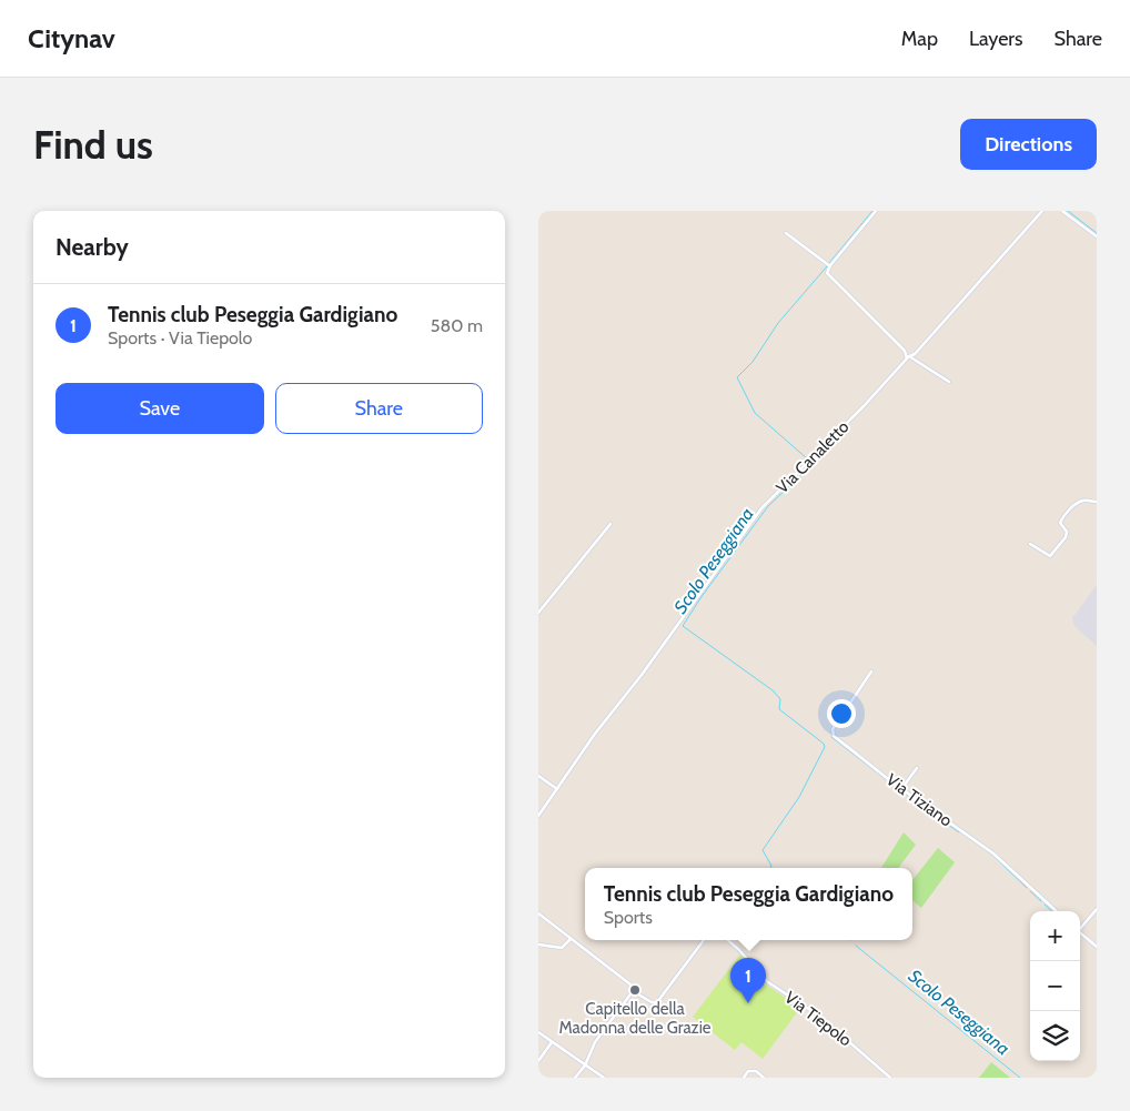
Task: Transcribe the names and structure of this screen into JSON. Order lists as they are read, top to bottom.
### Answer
{
  "streets": {
    "street": ["Via Canaletto", "Via Tiziano", "Via Tiepolo"]
  },
  "water": ["Scolo Peseggiana"],
  "places": ["Capitello della Madonna delle Grazie"],
  "page": {
    "header": "Citynav",
    "nav": ["Map", "Layers", "Share"],
    "buttons": [
      "Directions",
      ["Save", "Share"]
    ],
    "title": "Find us",
    "heading": "Nearby",
    "list": [
      {
        "mark": "1",
        "name": "Tennis club Peseggia Gardigiano",
        "note": "Sports · Via Tiepolo",
        "value": "580 m"
      }
    ],
    "popup": ["Tennis club Peseggia Gardigiano", "Sports"],
    "map_buttons": ["+", "−"],
    "pins": "1"
  }
}
